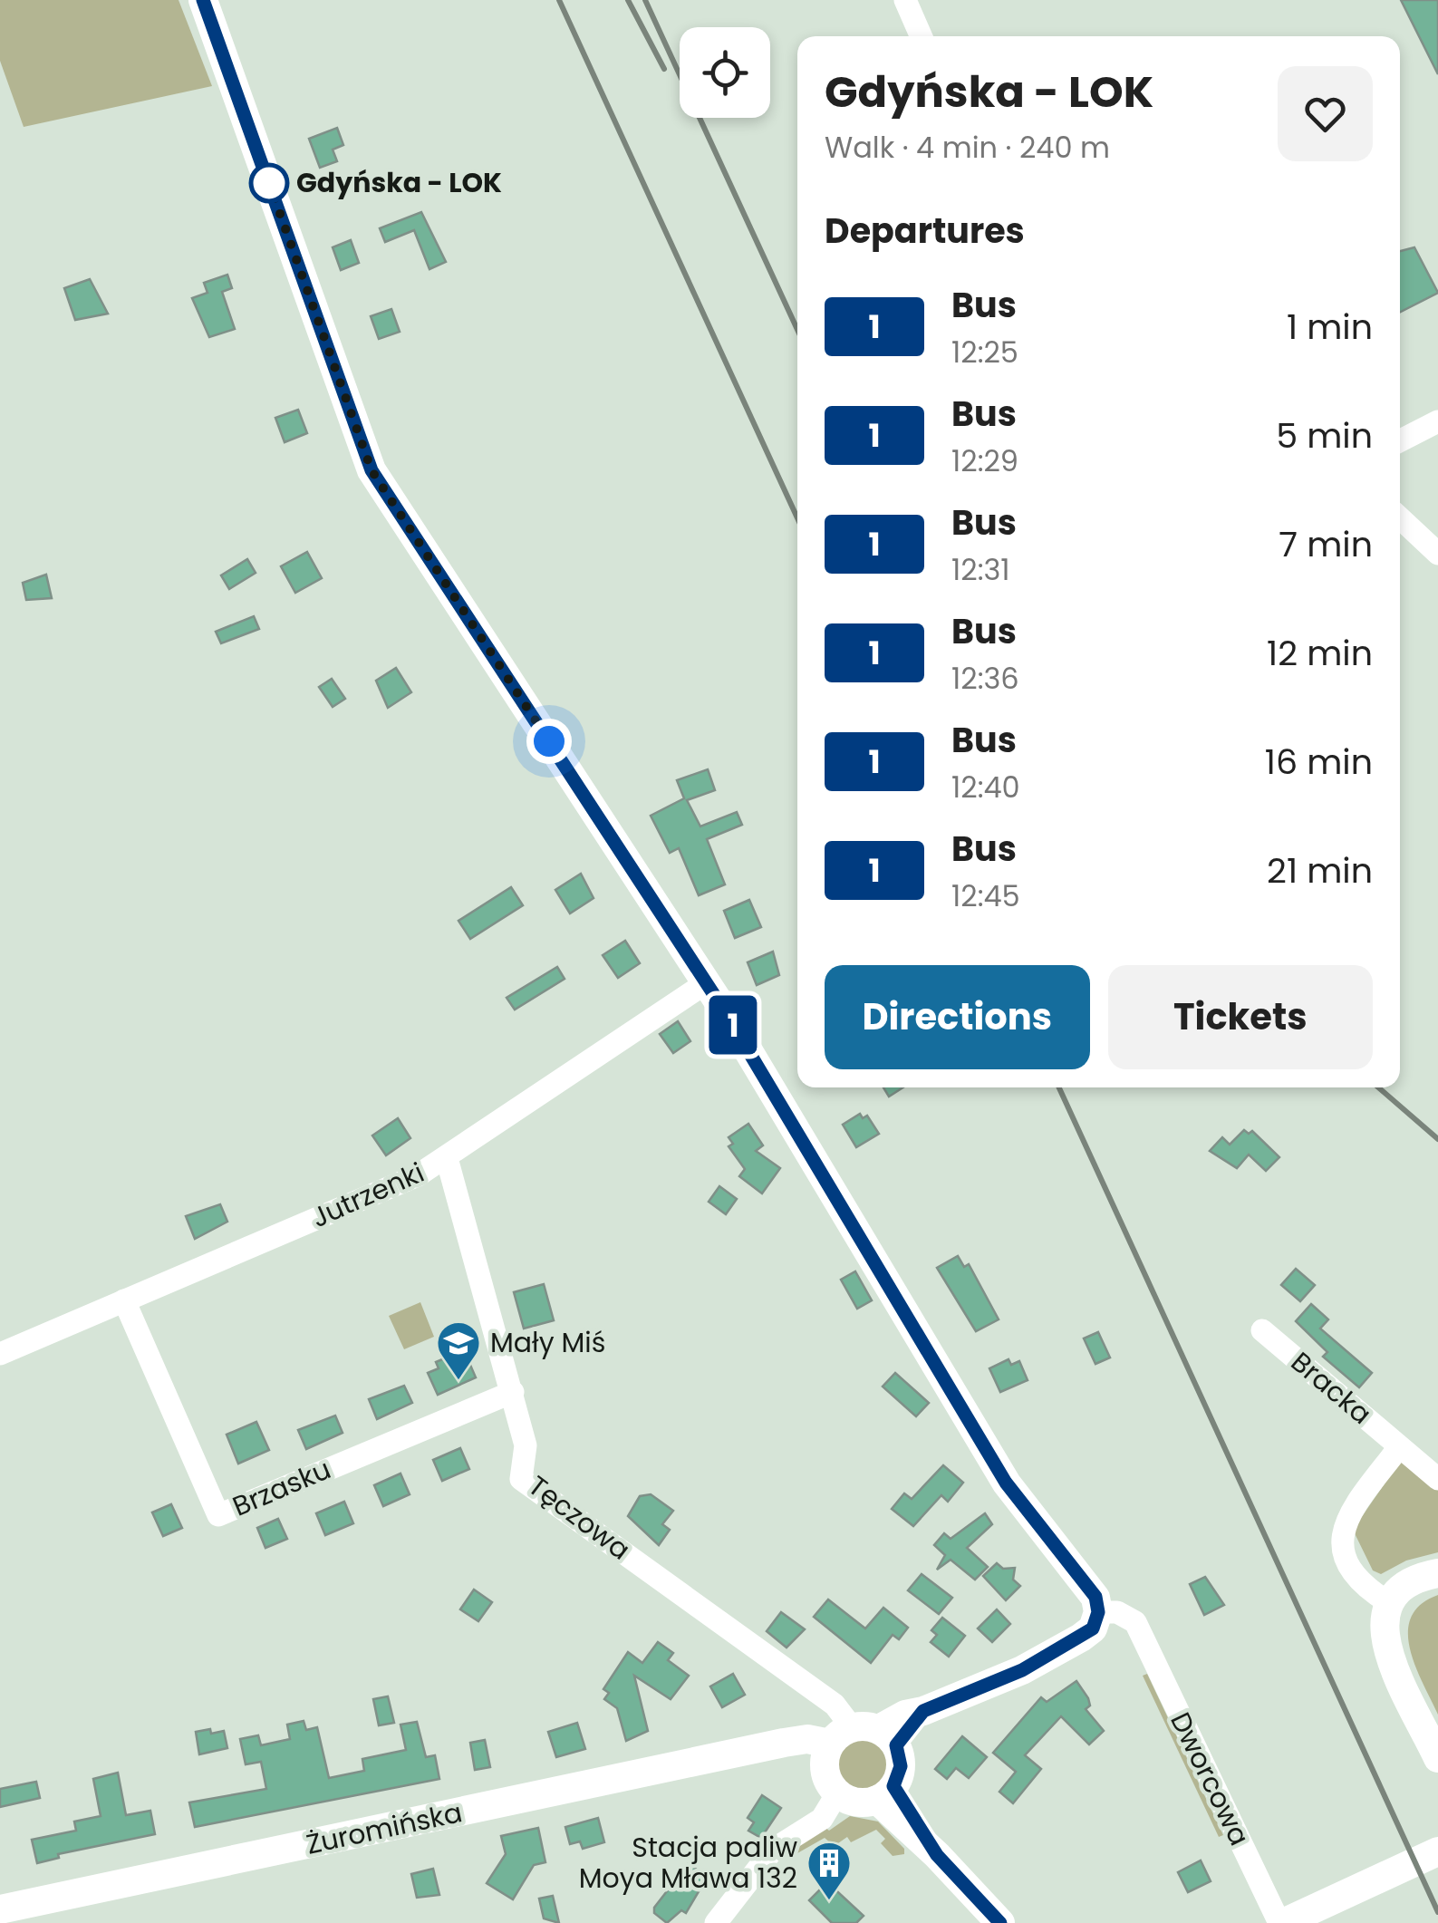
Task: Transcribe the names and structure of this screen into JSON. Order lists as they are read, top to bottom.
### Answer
{
  "streets": {
    "main road": ["Żuromińska"],
    "street": [
      "Jutrzenki",
      "Bracka",
      "Brzasku",
      "Tęczowa",
      "Dworcowa"
    ]
  },
  "crossings": [
    ["Jutrzenki", "Brzasku"],
    ["Jutrzenki", "Tęczowa"],
    ["Brzasku", "Tęczowa"],
    ["Tęczowa", "Żuromińska"],
    ["Dworcowa", "Żuromińska"]
  ],
  "places": {
    "other": ["Gdyńska - LOK"],
    "school or university": ["Mały Miś"],
    "building": ["Stacja paliw Moya Mława 132"]
  },
  "lines": ["bus line 1"],
  "page": {
    "on_map": "1",
    "heading": [
      ["Gdyńska - LOK", "Walk · 4 min · 240 m"],
      "Departures"
    ],
    "list": [
      {
        "mark": "1",
        "name": "Bus",
        "note": "12:25",
        "value": "1 min"
      },
      {
        "mark": "1",
        "name": "Bus",
        "note": "12:29",
        "value": "5 min"
      },
      {
        "mark": "1",
        "name": "Bus",
        "note": "12:31",
        "value": "7 min"
      },
      {
        "mark": "1",
        "name": "Bus",
        "note": "12:36",
        "value": "12 min"
      },
      {
        "mark": "1",
        "name": "Bus",
        "note": "12:40",
        "value": "16 min"
      },
      {
        "mark": "1",
        "name": "Bus",
        "note": "12:45",
        "value": "21 min"
      }
    ],
    "buttons": ["Directions", "Tickets"]
  }
}
